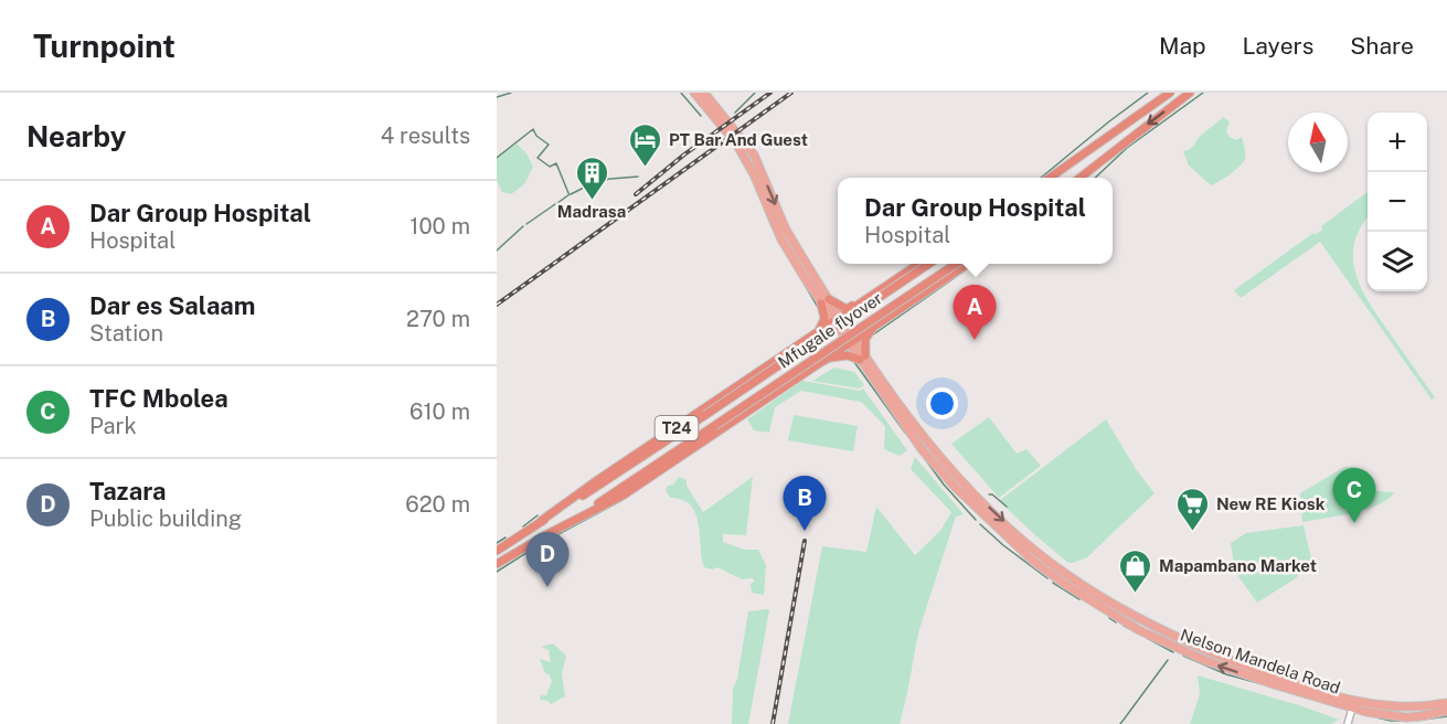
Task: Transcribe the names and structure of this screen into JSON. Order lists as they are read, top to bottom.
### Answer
{
  "streets": {
    "highway": ["Mfugale flyover", "T24"],
    "main road": ["Nelson Mandela Road"]
  },
  "crossings": [
    ["Mfugale flyover", "T24"],
    ["T24", "Nelson Mandela Road"]
  ],
  "places": {
    "hotel": ["PT Bar And Guest"],
    "building": ["Madrasa"],
    "supermarket": ["New RE Kiosk"],
    "shop": ["Mapambano Market"]
  },
  "north": "top",
  "page": {
    "header": "Turnpoint",
    "nav": ["Map", "Layers", "Share"],
    "heading": ["Nearby", "4 results"],
    "map_buttons": ["+", "−"],
    "popup": ["Dar Group Hospital", "Hospital"],
    "list": [
      {
        "mark": "A",
        "name": "Dar Group Hospital",
        "note": "Hospital",
        "value": "100 m"
      },
      {
        "mark": "B",
        "name": "Dar es Salaam",
        "note": "Station",
        "value": "270 m"
      },
      {
        "mark": "C",
        "name": "TFC Mbolea",
        "note": "Park",
        "value": "610 m"
      },
      {
        "mark": "D",
        "name": "Tazara",
        "note": "Public building",
        "value": "620 m"
      }
    ],
    "pins": [
      "A",
      "C",
      "B",
      "D"
    ]
  }
}
